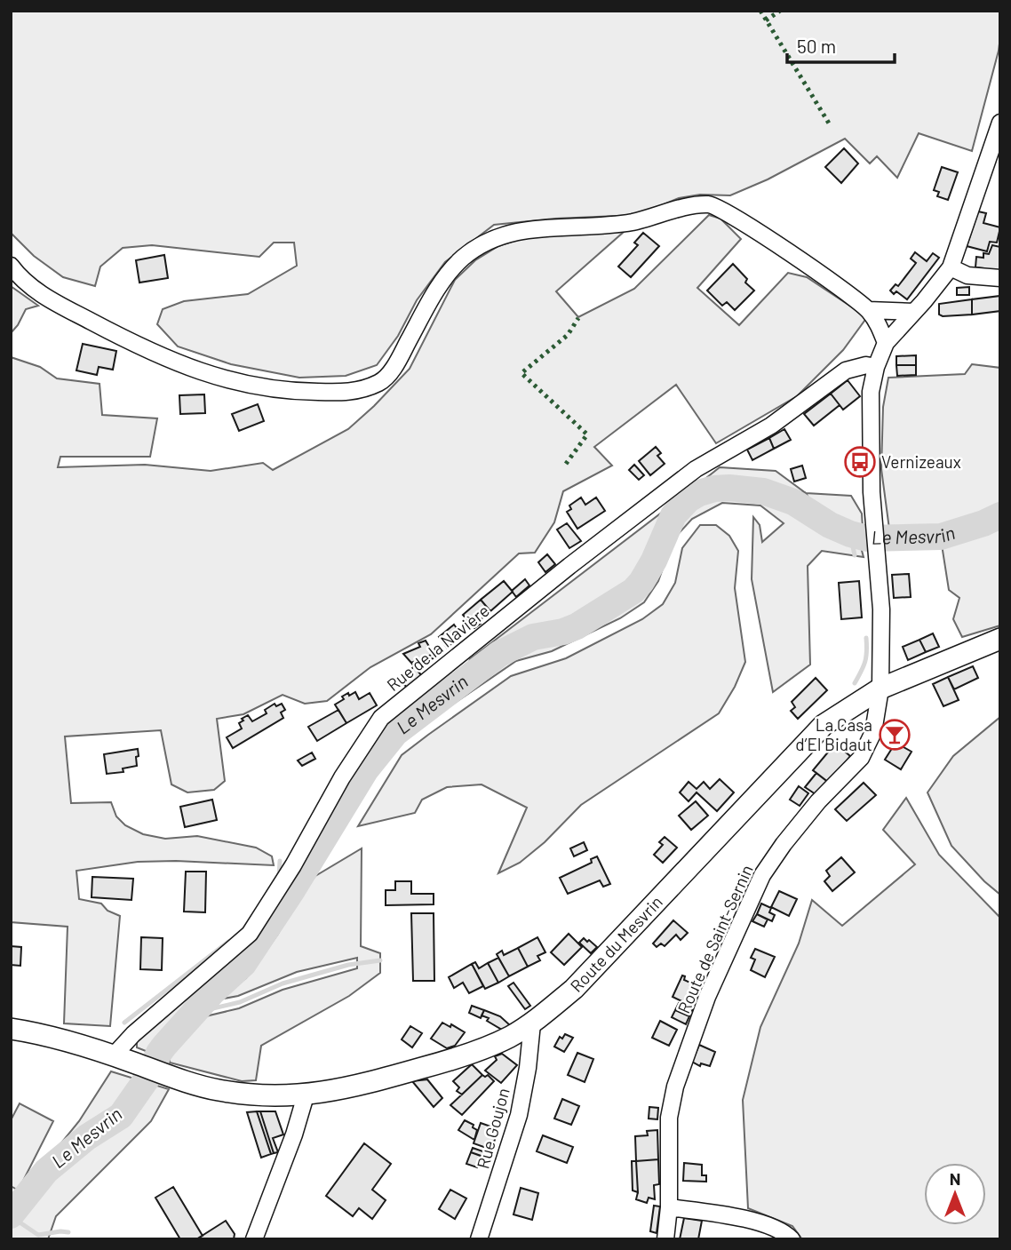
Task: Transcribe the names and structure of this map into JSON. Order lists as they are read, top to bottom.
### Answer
{
  "streets": {
    "main road": ["Route du Mesvrin"],
    "street": ["Rue de la Navière", "Route de Saint-Sernin", "Rue Goujon"]
  },
  "crossings": [
    ["Rue de la Navière", "Route de Saint-Sernin"],
    ["Rue de la Navière", "Route du Mesvrin"],
    ["Route de Saint-Sernin", "Route du Mesvrin"],
    ["Route du Mesvrin", "Rue Goujon"]
  ],
  "water": ["Le Mesvrin"],
  "places": {
    "bus stop": ["Vernizeaux"],
    "bar": ["La Casa d’El Bidaut"]
  },
  "scale_bar": "50 m",
  "north": "top"
}
